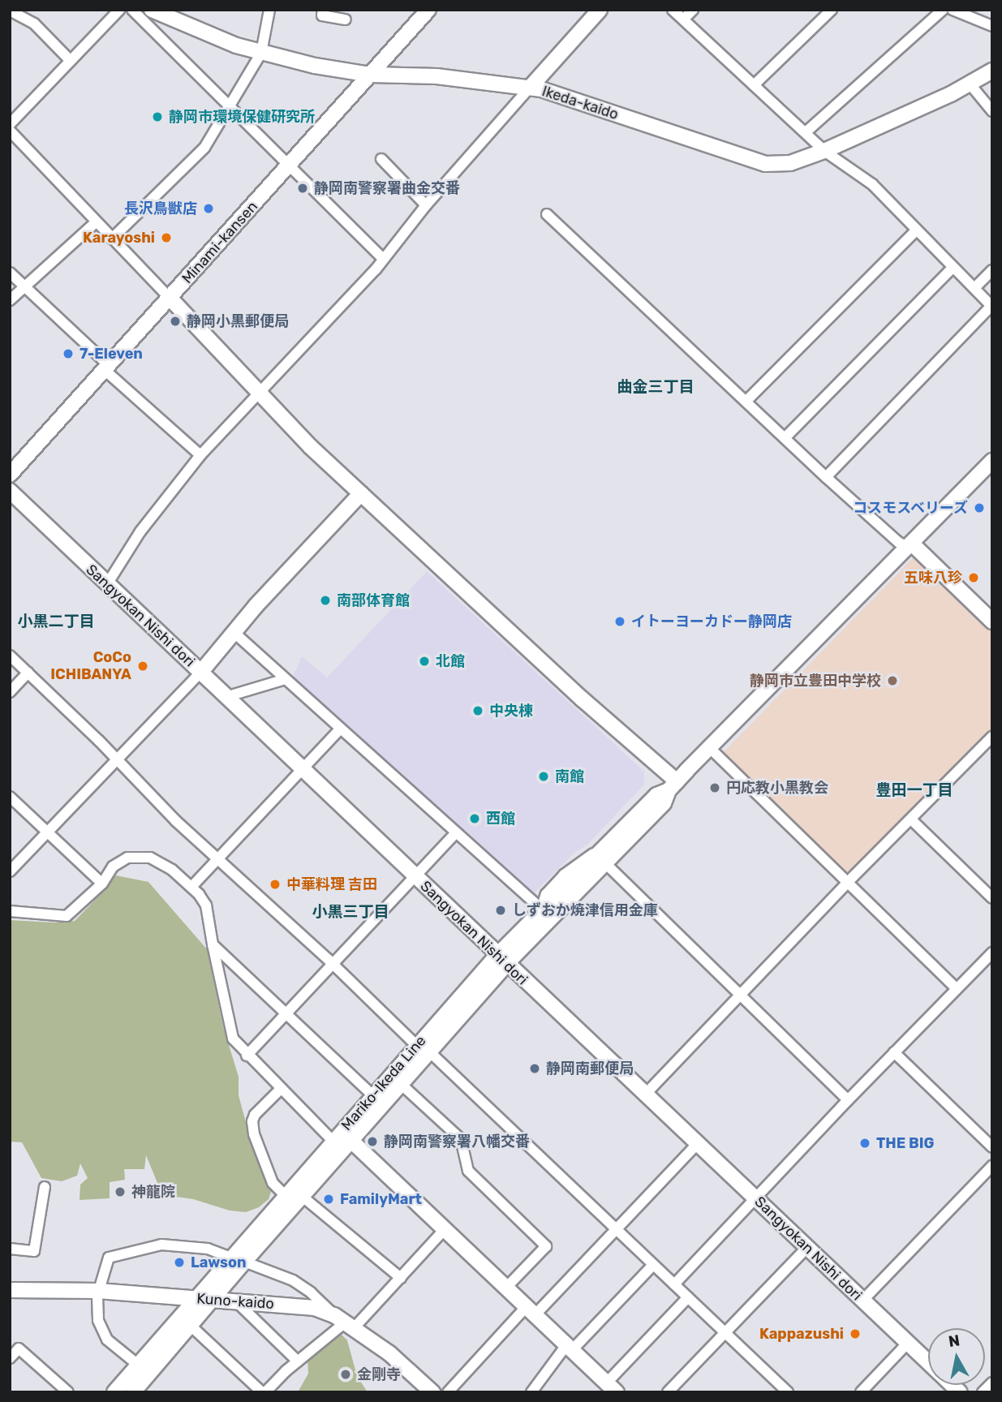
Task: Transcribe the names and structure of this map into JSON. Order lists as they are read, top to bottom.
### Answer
{
  "streets": {
    "street": [
      "Ikeda-kaido",
      "Minami-kansen",
      "Sangyokan Nishi dori",
      "Mariko-Ikeda Line",
      "Kuno-kaido"
    ]
  },
  "crossings": [
    ["Ikeda-kaido", "Minami-kansen"],
    ["Sangyokan Nishi dori", "Mariko-Ikeda Line"],
    ["Mariko-Ikeda Line", "Kuno-kaido"]
  ],
  "districts": [
    "曲金三丁目",
    "小黒二丁目",
    "豊田一丁目",
    "小黒三丁目"
  ],
  "places": [
    "静岡市環境保健研究所",
    "静岡南警察署曲金交番",
    "長沢鳥獣店",
    "Karayoshi",
    "静岡小黒郵便局",
    "7-Eleven",
    "コスモスベリーズ",
    "五味八珍",
    "南部体育館",
    "イトーヨーカドー静岡店",
    "北館",
    "CoCo ICHIBANYA",
    "静岡市立豊田中学校",
    "中央棟",
    "南館",
    "円応教小黒教会",
    "西館",
    "中華料理 吉田",
    "しずおか焼津信用金庫",
    "静岡南郵便局",
    "静岡南警察署八幡交番",
    "THE BIG",
    "神龍院",
    "FamilyMart",
    "Lawson",
    "Kappazushi",
    "金剛寺"
  ],
  "north": "top"
}
